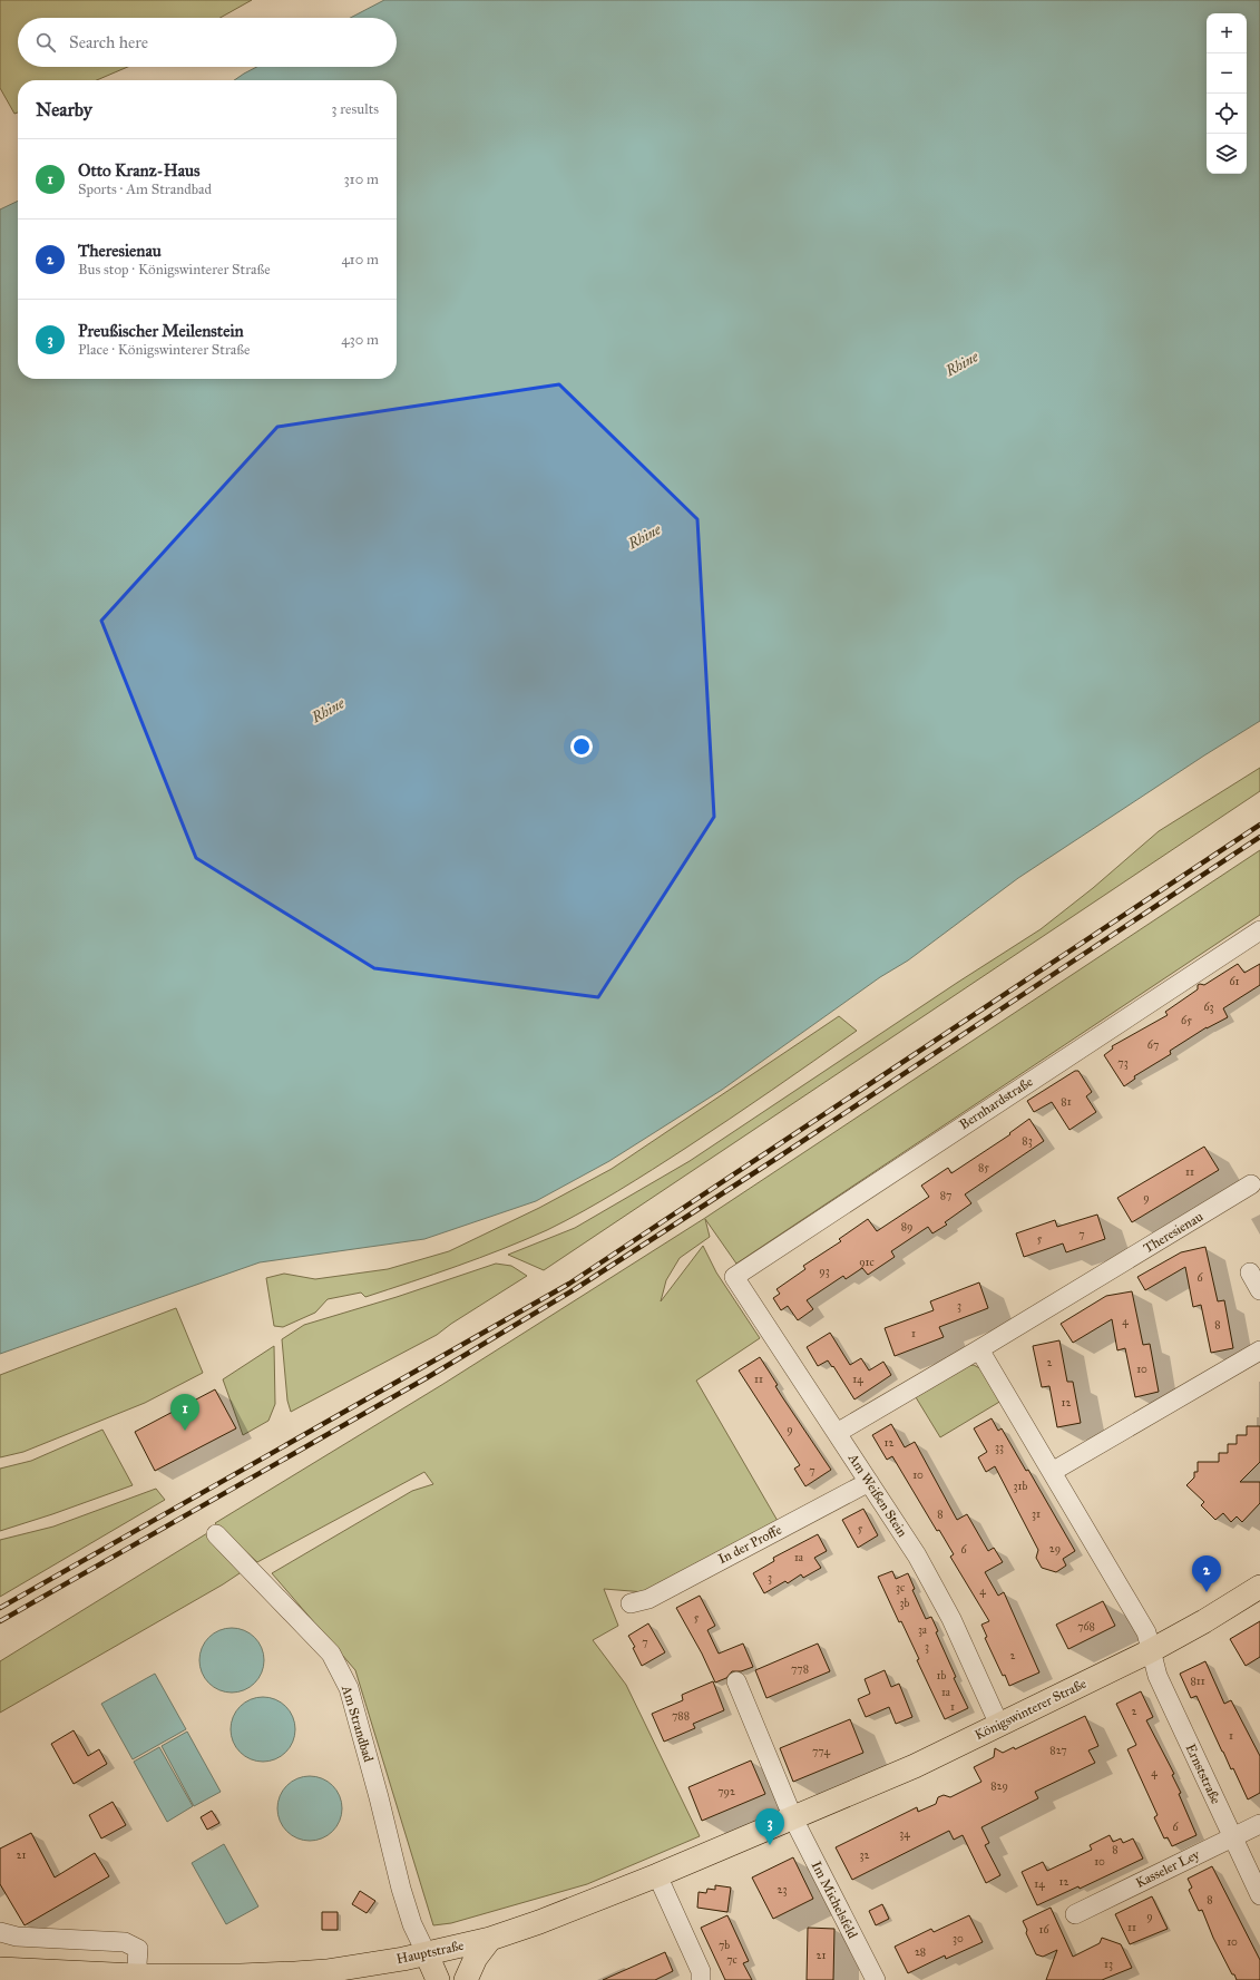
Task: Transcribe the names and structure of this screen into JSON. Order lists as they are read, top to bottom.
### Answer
{
  "streets": {
    "main road": ["Königswinterer Straße", "Hauptstraße"],
    "street": [
      "Bernhardstraße",
      "Theresienau",
      "Am Weißen Stein",
      "In der Proffe",
      "Am Strandbad",
      "Ernststraße",
      "Kasseler Ley",
      "Im Michelsfeld"
    ]
  },
  "crossings": [
    ["Bernhardstraße", "Am Weißen Stein"],
    ["Theresienau", "Am Weißen Stein"],
    ["Am Weißen Stein", "In der Proffe"],
    ["Am Weißen Stein", "Königswinterer Straße"],
    ["Königswinterer Straße", "Ernststraße"],
    ["Königswinterer Straße", "Im Michelsfeld"],
    ["Königswinterer Straße", "Hauptstraße"],
    ["Am Strandbad", "Hauptstraße"],
    ["Ernststraße", "Kasseler Ley"]
  ],
  "water": ["Rhine"],
  "house_numbers": [
    "61",
    "63",
    "65",
    "67",
    "73",
    "81",
    "83",
    "85",
    "11",
    "87",
    "9",
    "89",
    "7",
    "5",
    "91c",
    "93",
    "6",
    "3",
    "4",
    "8",
    "1",
    "2",
    "10",
    "11",
    "14",
    "12",
    "9",
    "12",
    "33",
    "7",
    "10",
    "31b",
    "8",
    "31",
    "5",
    "29",
    "6",
    "1a",
    "3",
    "3c",
    "4",
    "3b",
    "5",
    "768",
    "3a",
    "7",
    "3",
    "2",
    "778",
    "1b",
    "811",
    "1a",
    "1",
    "2",
    "788",
    "1",
    "827",
    "774",
    "4",
    "829",
    "792",
    "6",
    "34",
    "8",
    "21",
    "32",
    "10",
    "12",
    "14",
    "23",
    "8",
    "9",
    "11",
    "16",
    "30",
    "10",
    "7b",
    "28",
    "21",
    "7c",
    "13"
  ],
  "page": {
    "map_buttons": ["+", "−"],
    "search": "Search here",
    "heading": ["Nearby", "3 results"],
    "list": [
      {
        "mark": "1",
        "name": "Otto Kranz-Haus",
        "note": "Sports · Am Strandbad",
        "value": "310 m"
      },
      {
        "mark": "2",
        "name": "Theresienau",
        "note": "Bus stop · Königswinterer Straße",
        "value": "410 m"
      },
      {
        "mark": "3",
        "name": "Preußischer Meilenstein",
        "note": "Place · Königswinterer Straße",
        "value": "430 m"
      }
    ],
    "pins": ["1", "2", "3"]
  }
}
